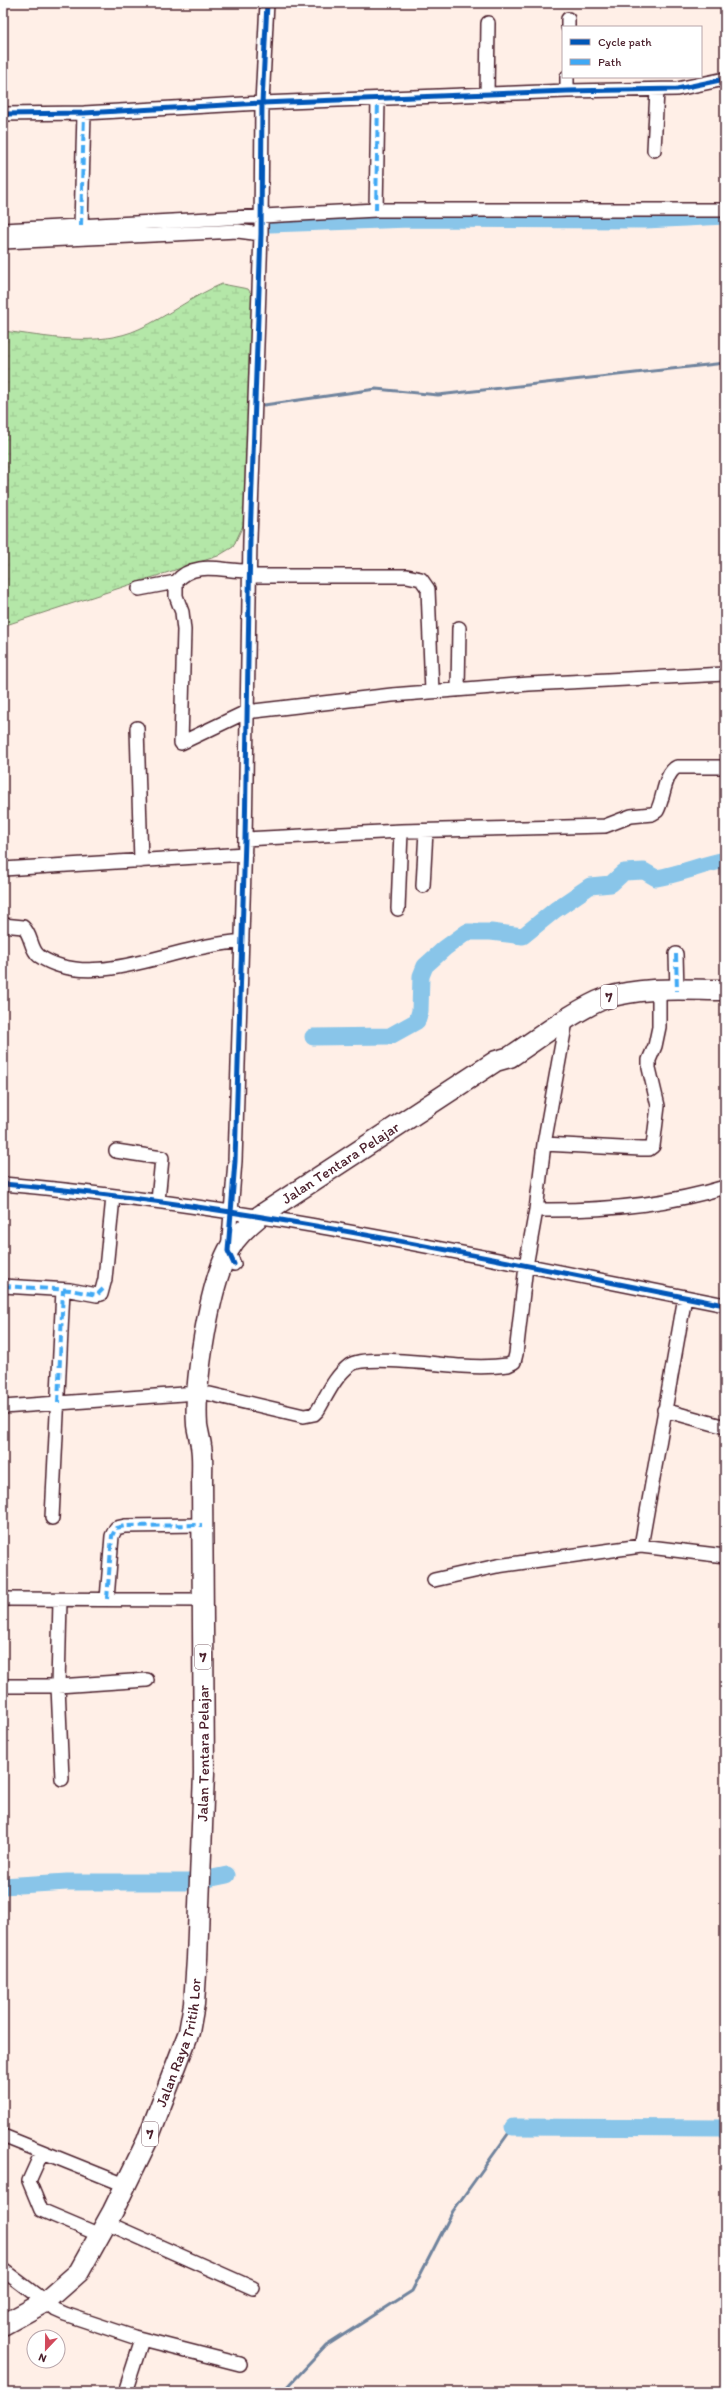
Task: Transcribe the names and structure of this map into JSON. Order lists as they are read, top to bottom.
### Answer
{
  "streets": {
    "highway": ["7", "Jalan Tentara Pelajar", "Jalan Raya Tritih Lor"]
  },
  "crossings": [
    ["Jalan Tentara Pelajar", "Jalan Raya Tritih Lor"]
  ],
  "legend": ["Cycle path", "Path"],
  "north": "bottom"
}
